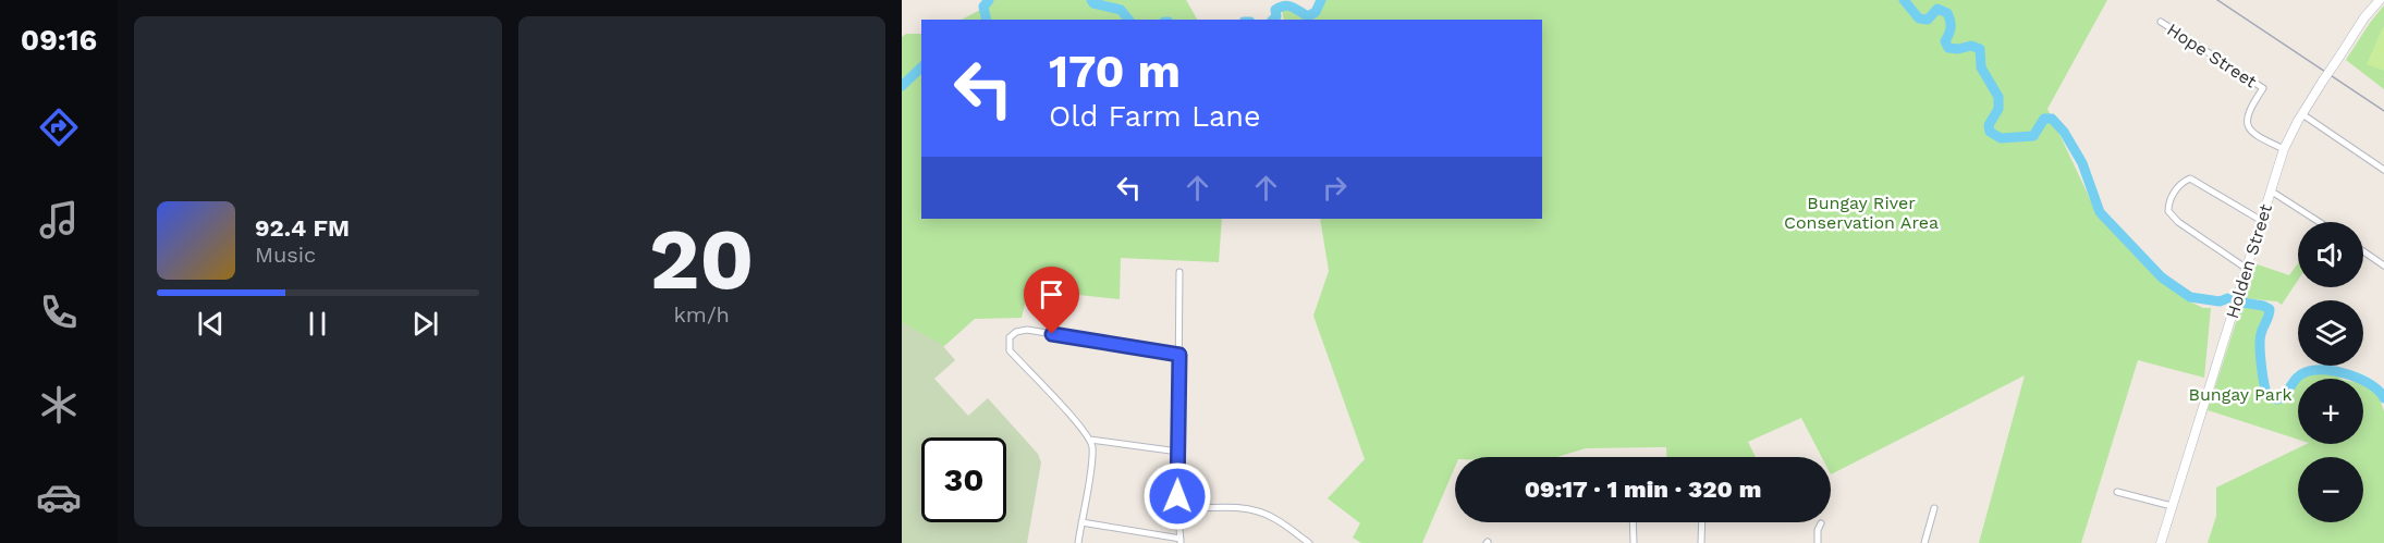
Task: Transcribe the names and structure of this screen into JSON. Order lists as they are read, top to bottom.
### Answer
{
  "streets": {
    "main road": ["Holden Street"],
    "street": ["Hope Street"]
  },
  "crossings": [
    ["Hope Street", "Holden Street"]
  ],
  "parks": ["Bungay River Conservation Area", "Bungay Park"],
  "page": {
    "tabs": "09:16",
    "tile": ["20", "km/h"],
    "turn": ["170 m", "Old Farm Lane"],
    "song": ["92.4 FM", "Music"],
    "map_buttons": ["+", "−"],
    "limit": "30",
    "trip": "09:17 · 1 min · 320 m"
  }
}
